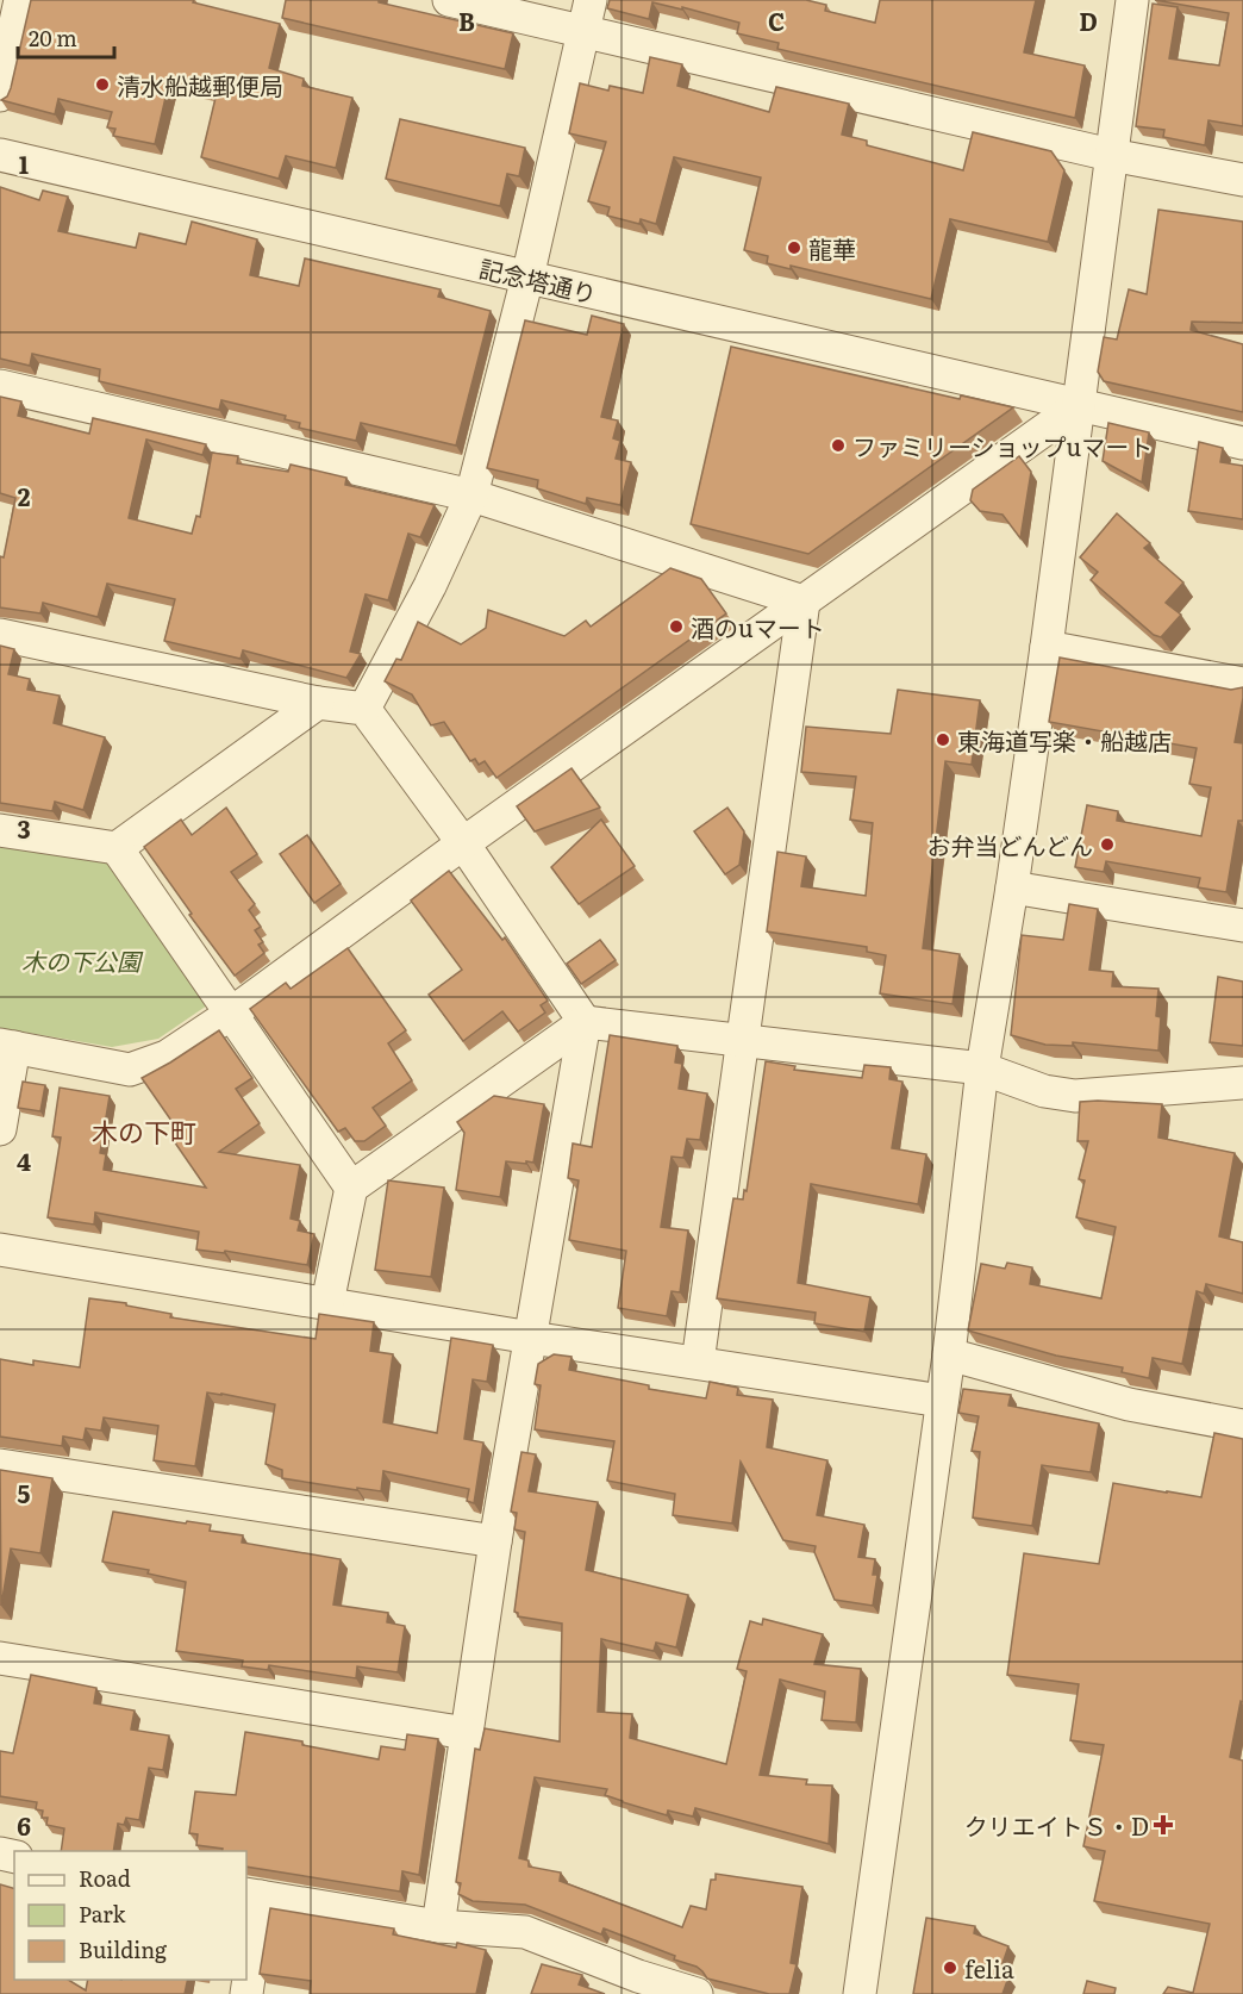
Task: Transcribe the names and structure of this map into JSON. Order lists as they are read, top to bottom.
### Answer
{
  "streets": {
    "street": ["記念塔通り"]
  },
  "districts": ["木の下町"],
  "parks": ["木の下公園"],
  "places": {
    "other": [
      "清水船越郵便局",
      "龍華",
      "ファミリーショップuマート",
      "酒のuマート",
      "東海道写楽・船越店",
      "お弁当どんどん",
      "felia"
    ],
    "health": ["クリエイトＳ・D"]
  },
  "legend": ["Road", "Park", "Building"],
  "scale_bar": "20 m",
  "grid": {
    "columns": ["B", "C", "D"],
    "rows": [
      "1",
      "2",
      "3",
      "4",
      "5",
      "6"
    ]
  }
}
